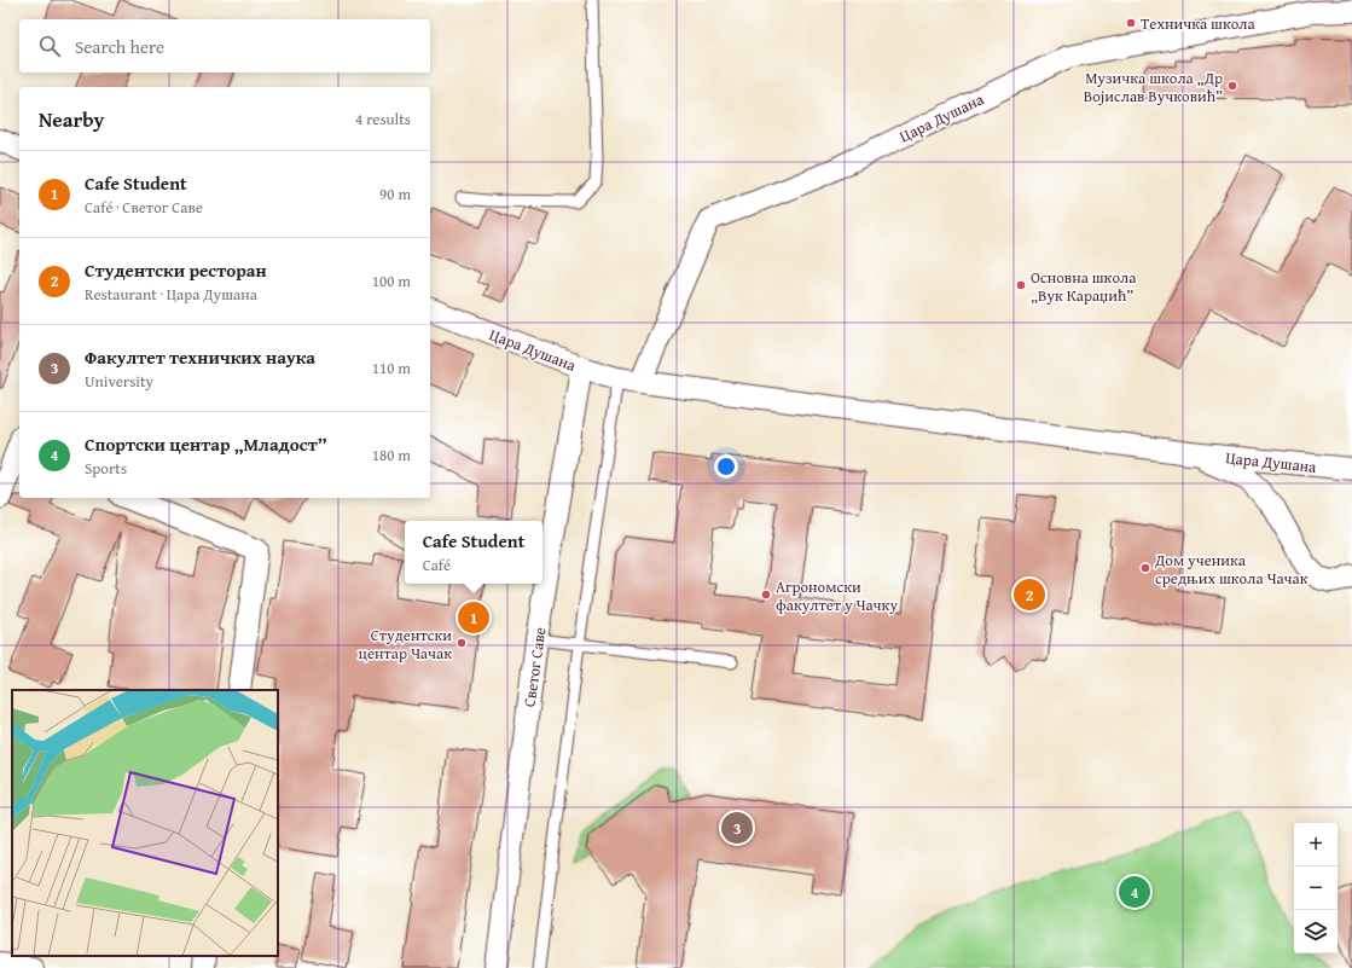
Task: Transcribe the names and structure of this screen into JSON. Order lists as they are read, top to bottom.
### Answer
{
  "streets": {
    "street": ["Цара Душана", "Светог Саве"]
  },
  "crossings": [
    ["Цара Душана", "Светог Саве"]
  ],
  "places": [
    "Техничка школа",
    "Музичка школа „Др Војислав Вучковић”",
    "Основна школа „Вук Караџић”",
    "Дом ученика средњих школа Чачак",
    "Агрономски факултет у Чачку",
    "Студентски центар Чачак"
  ],
  "page": {
    "search": "Search here",
    "heading": ["Nearby", "4 results"],
    "list": [
      {
        "mark": "1",
        "name": "Cafe Student",
        "note": "Café · Светог Саве",
        "value": "90 m"
      },
      {
        "mark": "2",
        "name": "Студентски ресторан",
        "note": "Restaurant · Цара Душана",
        "value": "100 m"
      },
      {
        "mark": "3",
        "name": "Факултет техничких наука",
        "note": "University",
        "value": "110 m"
      },
      {
        "mark": "4",
        "name": "Спортски центар „Младост”",
        "note": "Sports",
        "value": "180 m"
      }
    ],
    "popup": ["Cafe Student", "Café"],
    "pins": [
      "2",
      "1",
      "3",
      "4"
    ],
    "map_buttons": ["+", "−"]
  }
}
